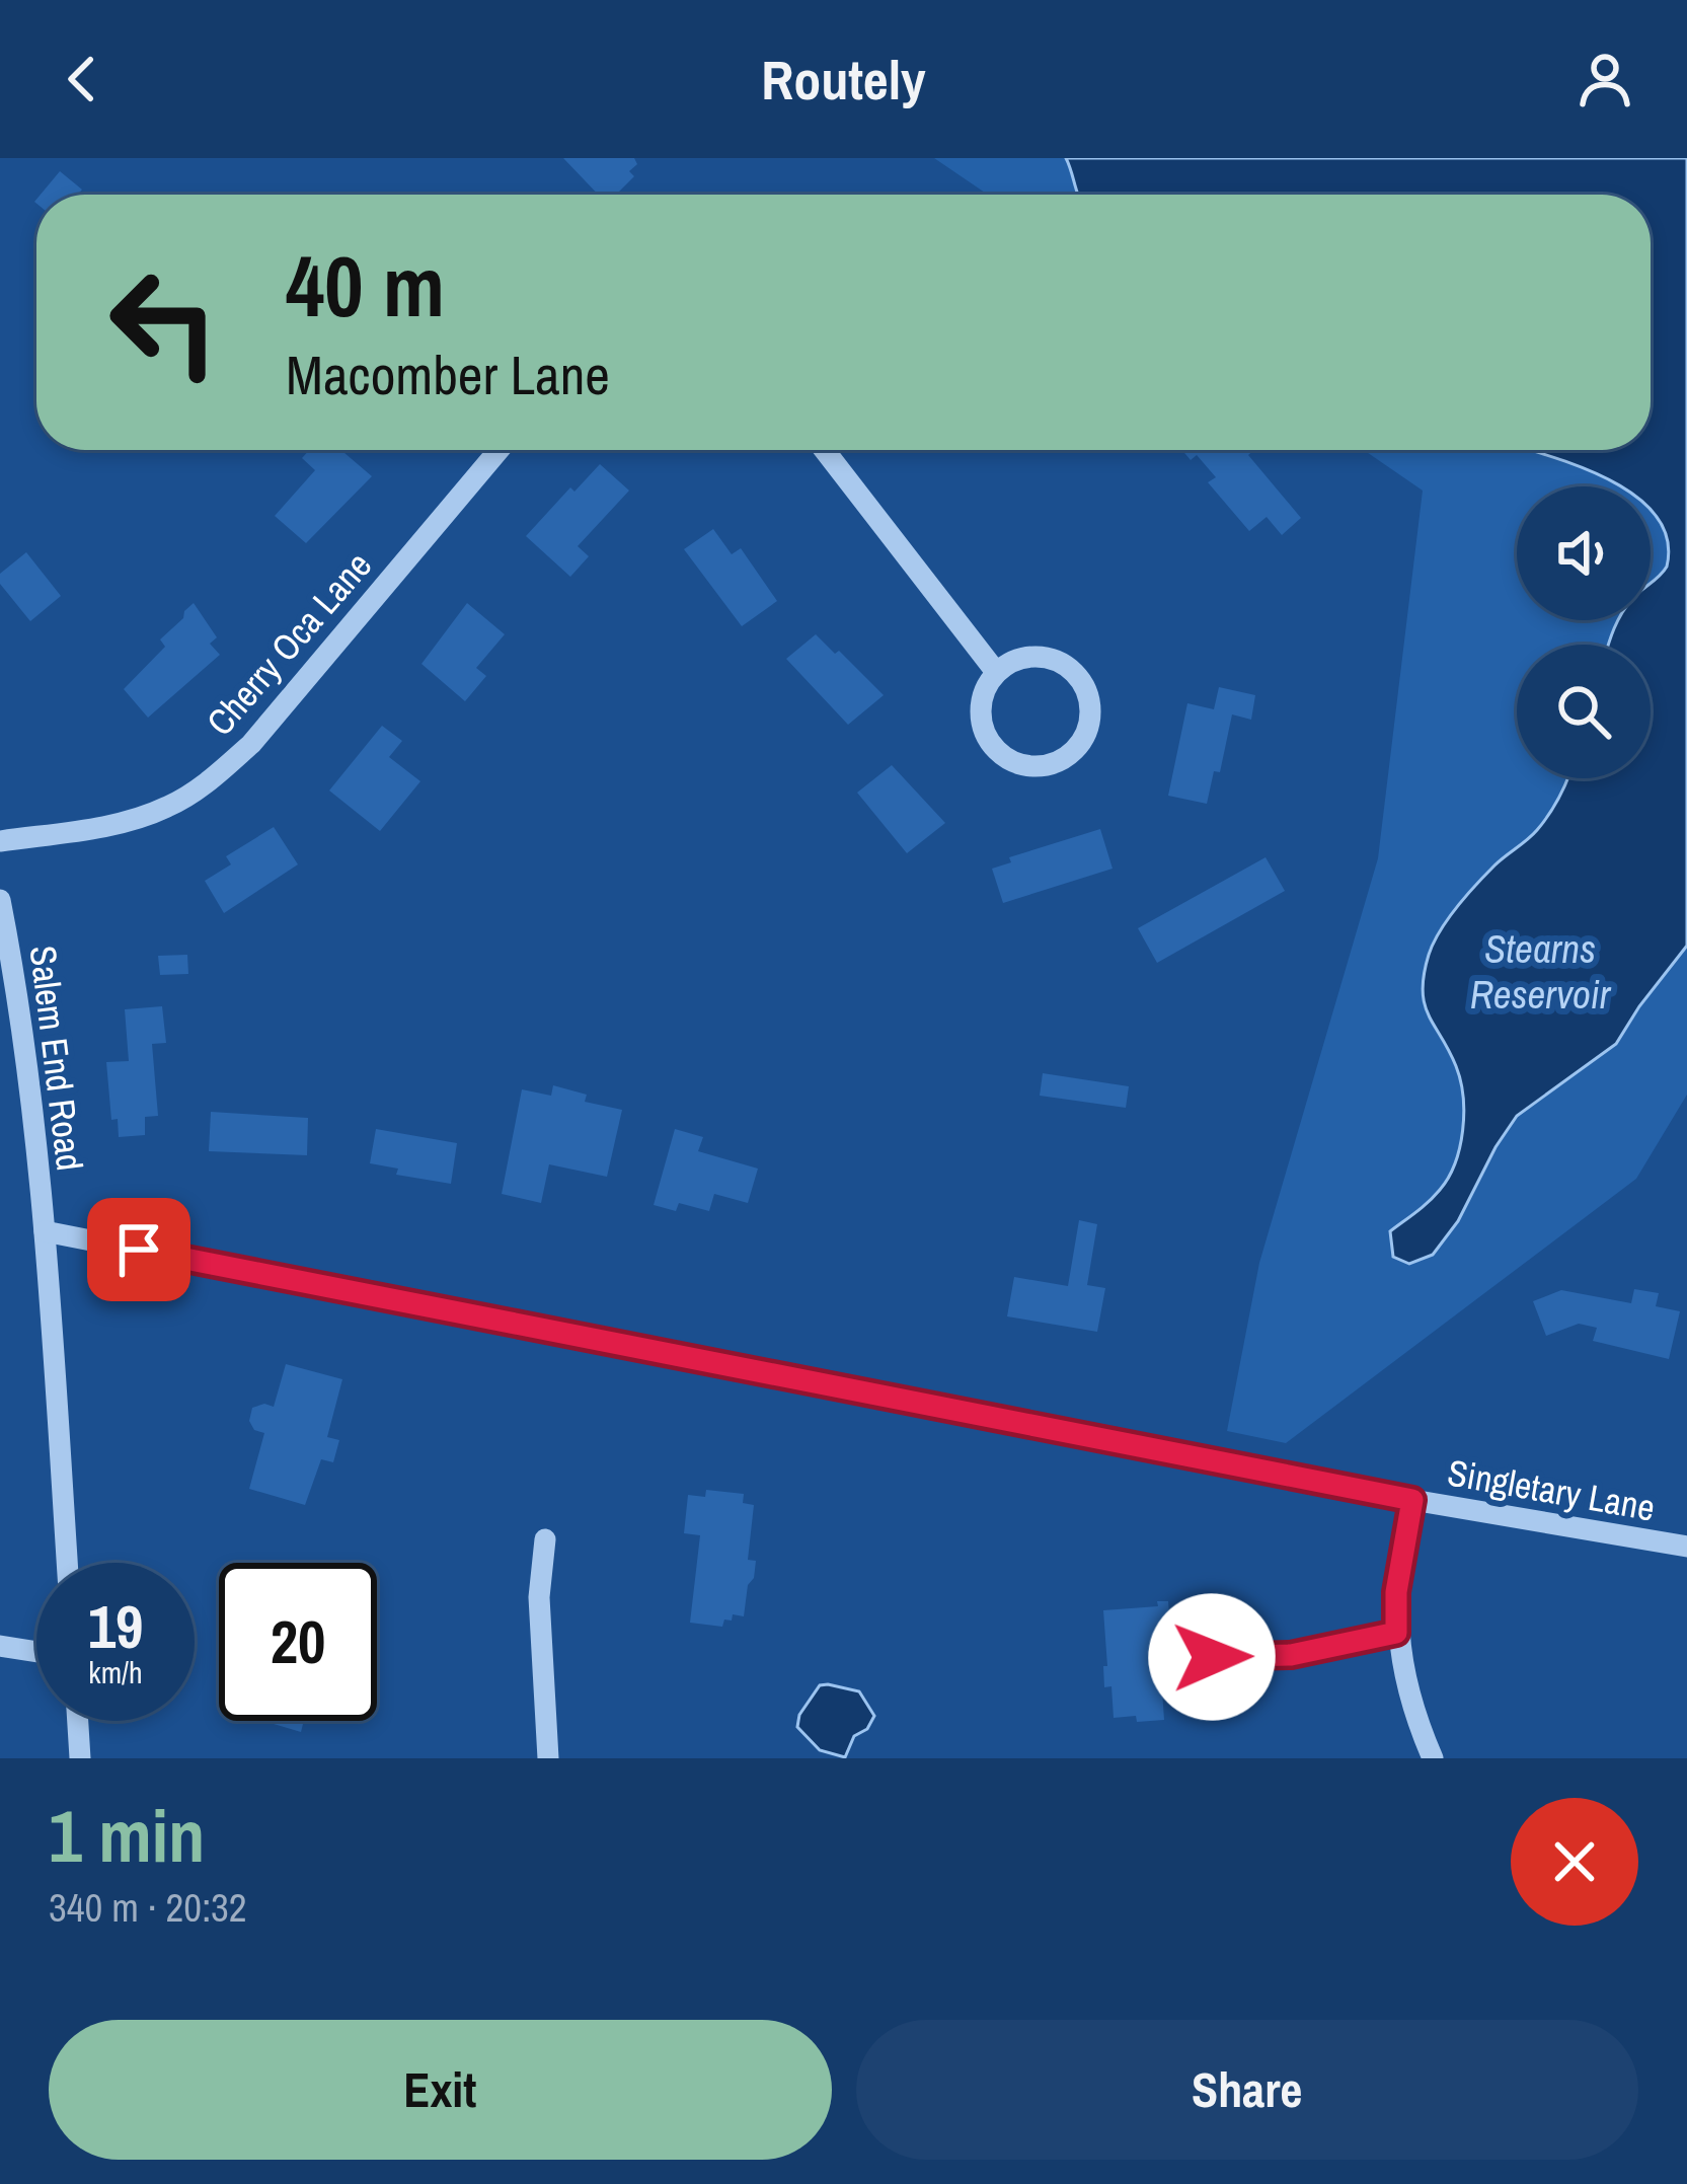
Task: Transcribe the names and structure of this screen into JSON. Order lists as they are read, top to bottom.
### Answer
{
  "streets": {
    "street": ["Cherry Oca Lane", "Salem End Road", "Singletary Lane"]
  },
  "crossings": [
    ["Salem End Road", "Singletary Lane"]
  ],
  "water": ["Stearns Reservoir"],
  "page": {
    "header": "Routely",
    "turn": ["40 m", "Macomber Lane"],
    "speed": "19 km/h",
    "limit": "20",
    "heading": ["1 min", "340 m · 20:32"],
    "buttons": ["Exit", "Share"]
  }
}
